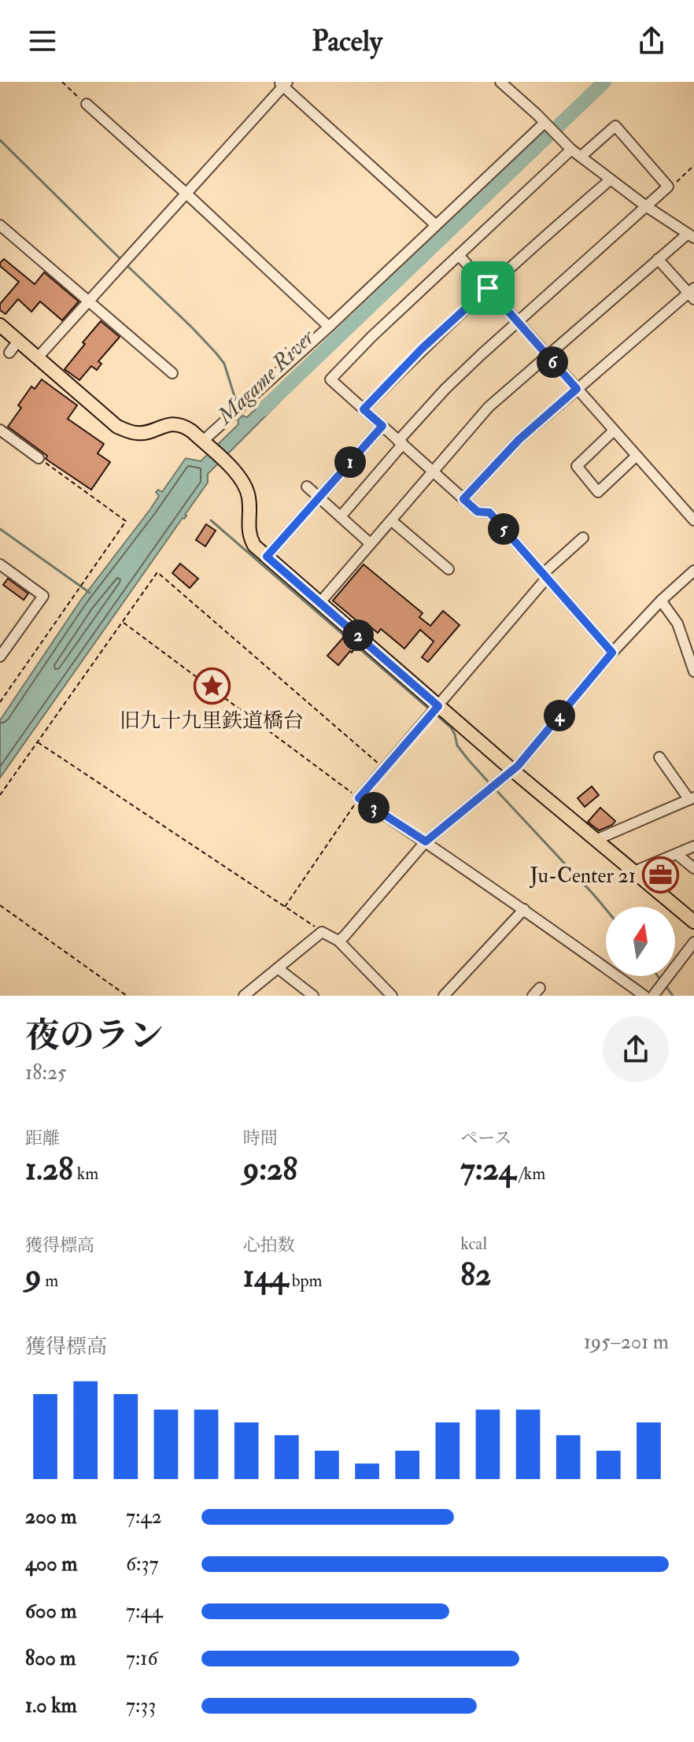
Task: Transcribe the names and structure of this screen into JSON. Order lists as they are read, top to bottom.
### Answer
{
  "water": ["Magame River"],
  "places": {
    "place": ["旧九十九里鉄道橋台"],
    "office": ["Ju-Center 21"]
  },
  "north": "top",
  "page": {
    "header": "Pacely",
    "pins": [
      "6",
      "1",
      "5",
      "2",
      "4",
      "3"
    ],
    "heading": ["夜のラン", "18:25"],
    "stats": [
      ["距離", "1.28 km"],
      ["時間", "9:28"],
      ["ペース", "7:24 /km"],
      ["獲得標高", "9 m"],
      ["心拍数", "144 bpm"],
      ["kcal", "82"]
    ],
    "chart": ["獲得標高", "195–201 m"],
    "list": [
      {
        "name": "200 m",
        "note": "7:42"
      },
      {
        "name": "400 m",
        "note": "6:37"
      },
      {
        "name": "600 m",
        "note": "7:44"
      },
      {
        "name": "800 m",
        "note": "7:16"
      },
      {
        "name": "1.0 km",
        "note": "7:33"
      }
    ]
  }
}
